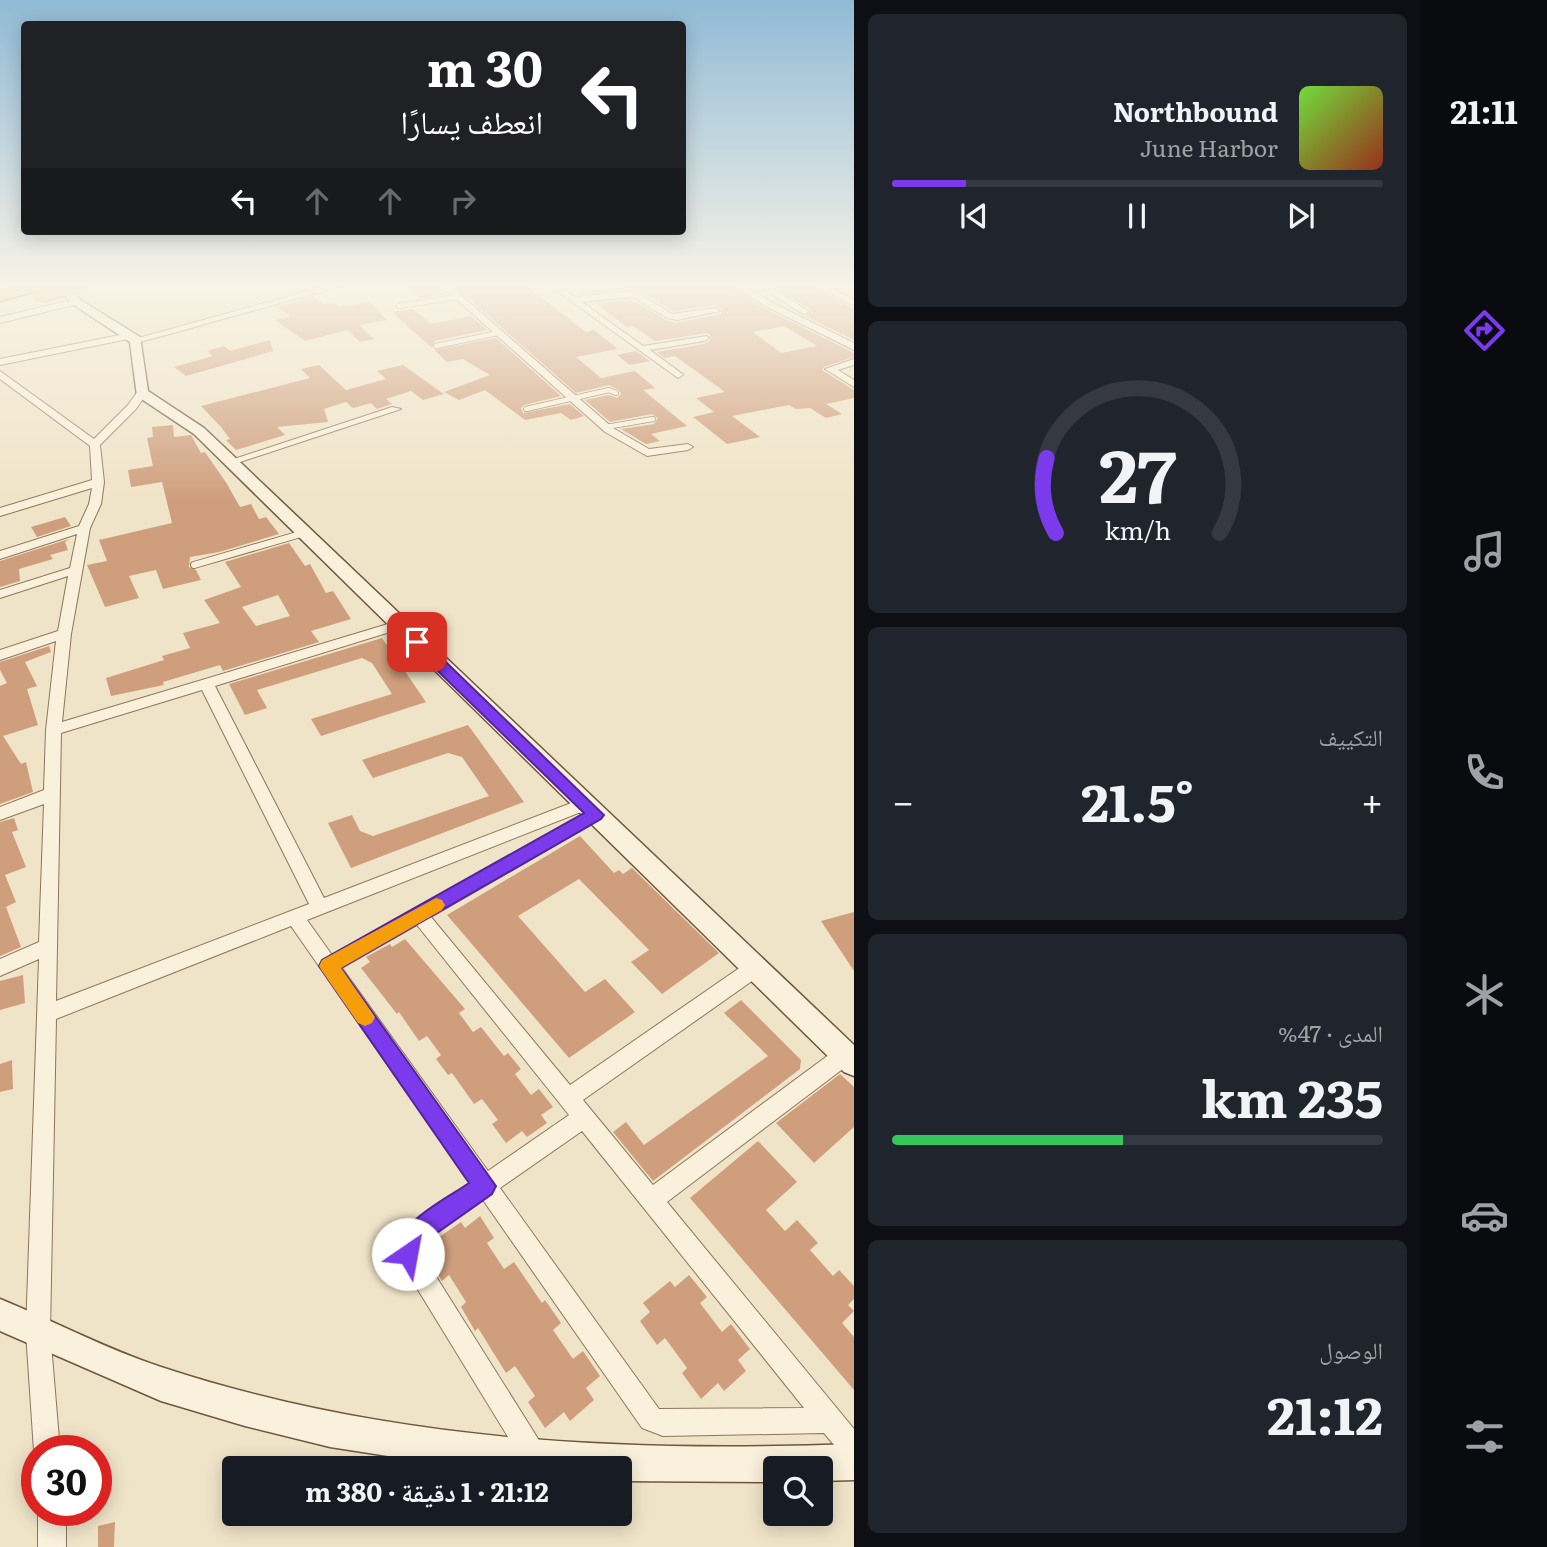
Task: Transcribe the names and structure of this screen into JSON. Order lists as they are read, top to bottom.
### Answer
{
  "page": {
    "tabs": "21:11",
    "turn": ["30 m", "انعطف يسارًا"],
    "song": ["Northbound", "June Harbor"],
    "tile": [
      "التكييف",
      ["المدى · 47%", "235 km"],
      ["الوصول", "21:12"]
    ],
    "heat": ["−", "21.5°", "+"],
    "limit": "30",
    "trip": "21:12 · 1 دقيقة · 380 m",
    "gauge": ["27", "km/h"]
  }
}
